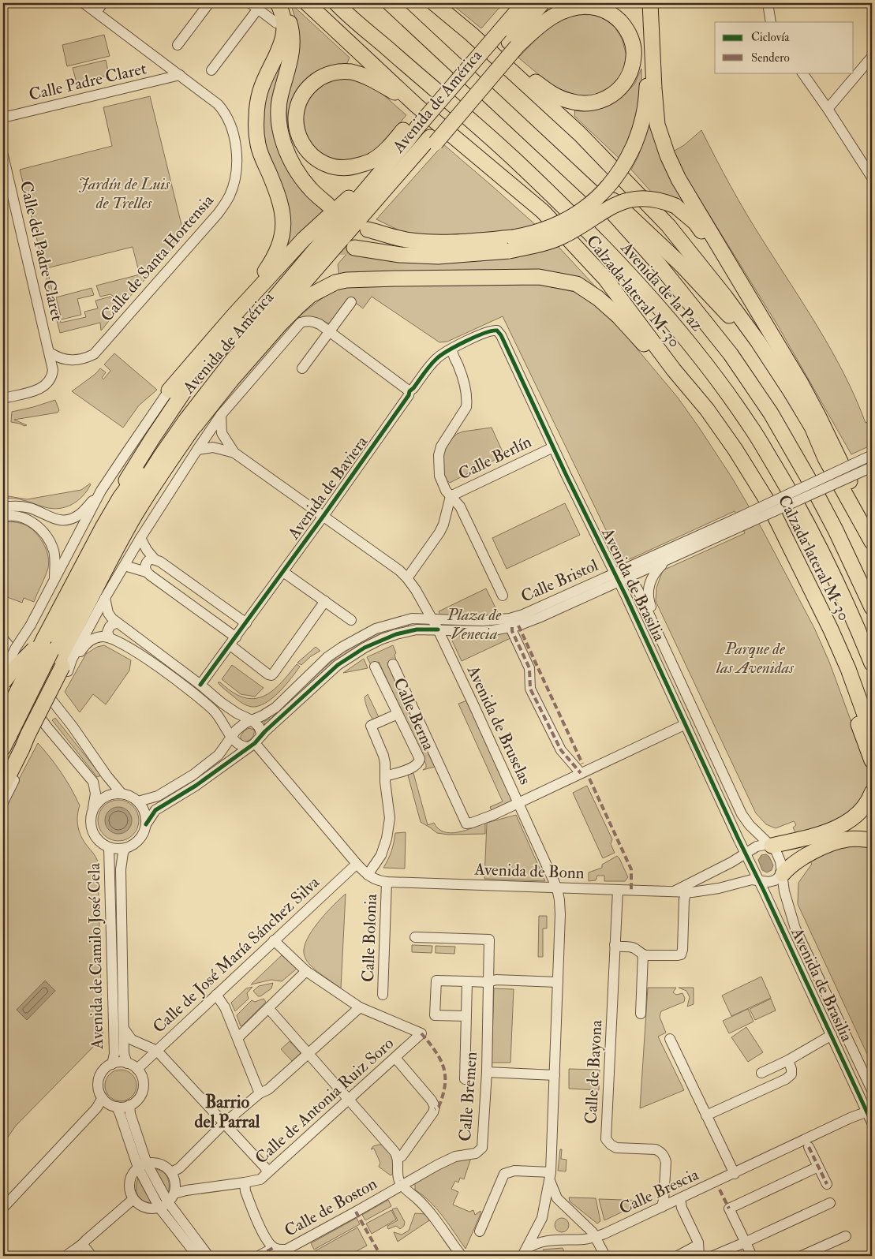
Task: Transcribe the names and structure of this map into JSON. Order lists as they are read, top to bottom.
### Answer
{
  "streets": {
    "highway": ["Avenida de América", "Avenida de la Paz", "Calzada lateral M-30"],
    "street": [
      "Calle Padre Claret",
      "Calle del Padre Claret",
      "Calle de Santa Hortensia",
      "Calle Berlín",
      "Avenida de Baviera",
      "Calle Bristol",
      "Avenida de Brasilia",
      "Calle Berna",
      "Avenida de Bruselas",
      "Avenida de Bonn",
      "Calle Bolonia",
      "Calle de José María Sánchez Silva",
      "Avenida de Camilo José Cela",
      "Calle de Bayona",
      "Calle Bremen",
      "Calle de Antonia Ruiz Soro",
      "Calle Brescia",
      "Calle de Boston"
    ]
  },
  "crossings": [
    ["Calle Padre Claret", "Calle de Santa Hortensia"],
    ["Avenida de América", "Calzada lateral M-30"],
    ["Calle del Padre Claret", "Calle de Santa Hortensia"],
    ["Calle Berlín", "Avenida de Baviera"],
    ["Calle Berlín", "Calle Bristol"],
    ["Calle Berlín", "Avenida de Brasilia"],
    ["Calle Berlín", "Avenida de Bruselas"],
    ["Avenida de Baviera", "Avenida de Brasilia"],
    ["Avenida de Baviera", "Avenida de Bruselas"],
    ["Calle Bristol", "Avenida de Brasilia"],
    ["Calle Bristol", "Avenida de Bruselas"],
    ["Avenida de Brasilia", "Avenida de Bruselas"],
    ["Avenida de Brasilia", "Avenida de Bonn"],
    ["Avenida de Brasilia", "Calle Brescia"],
    ["Avenida de Bruselas", "Avenida de Bonn"],
    ["Avenida de Bruselas", "Calle Brescia"],
    ["Avenida de Bonn", "Calle Bolonia"],
    ["Avenida de Bonn", "Calle de Bayona"],
    ["Calle de José María Sánchez Silva", "Avenida de Camilo José Cela"],
    ["Calle de Bayona", "Calle Brescia"],
    ["Calle Bremen", "Calle de Boston"],
    ["Calle de Antonia Ruiz Soro", "Calle de Boston"]
  ],
  "districts": ["Barrio del Parral"],
  "parks": ["Jardín de Luis de Trelles", "Plaza de Venecia", "Parque de las Avenidas"],
  "legend": ["Ciclovía", "Sendero"]
}
